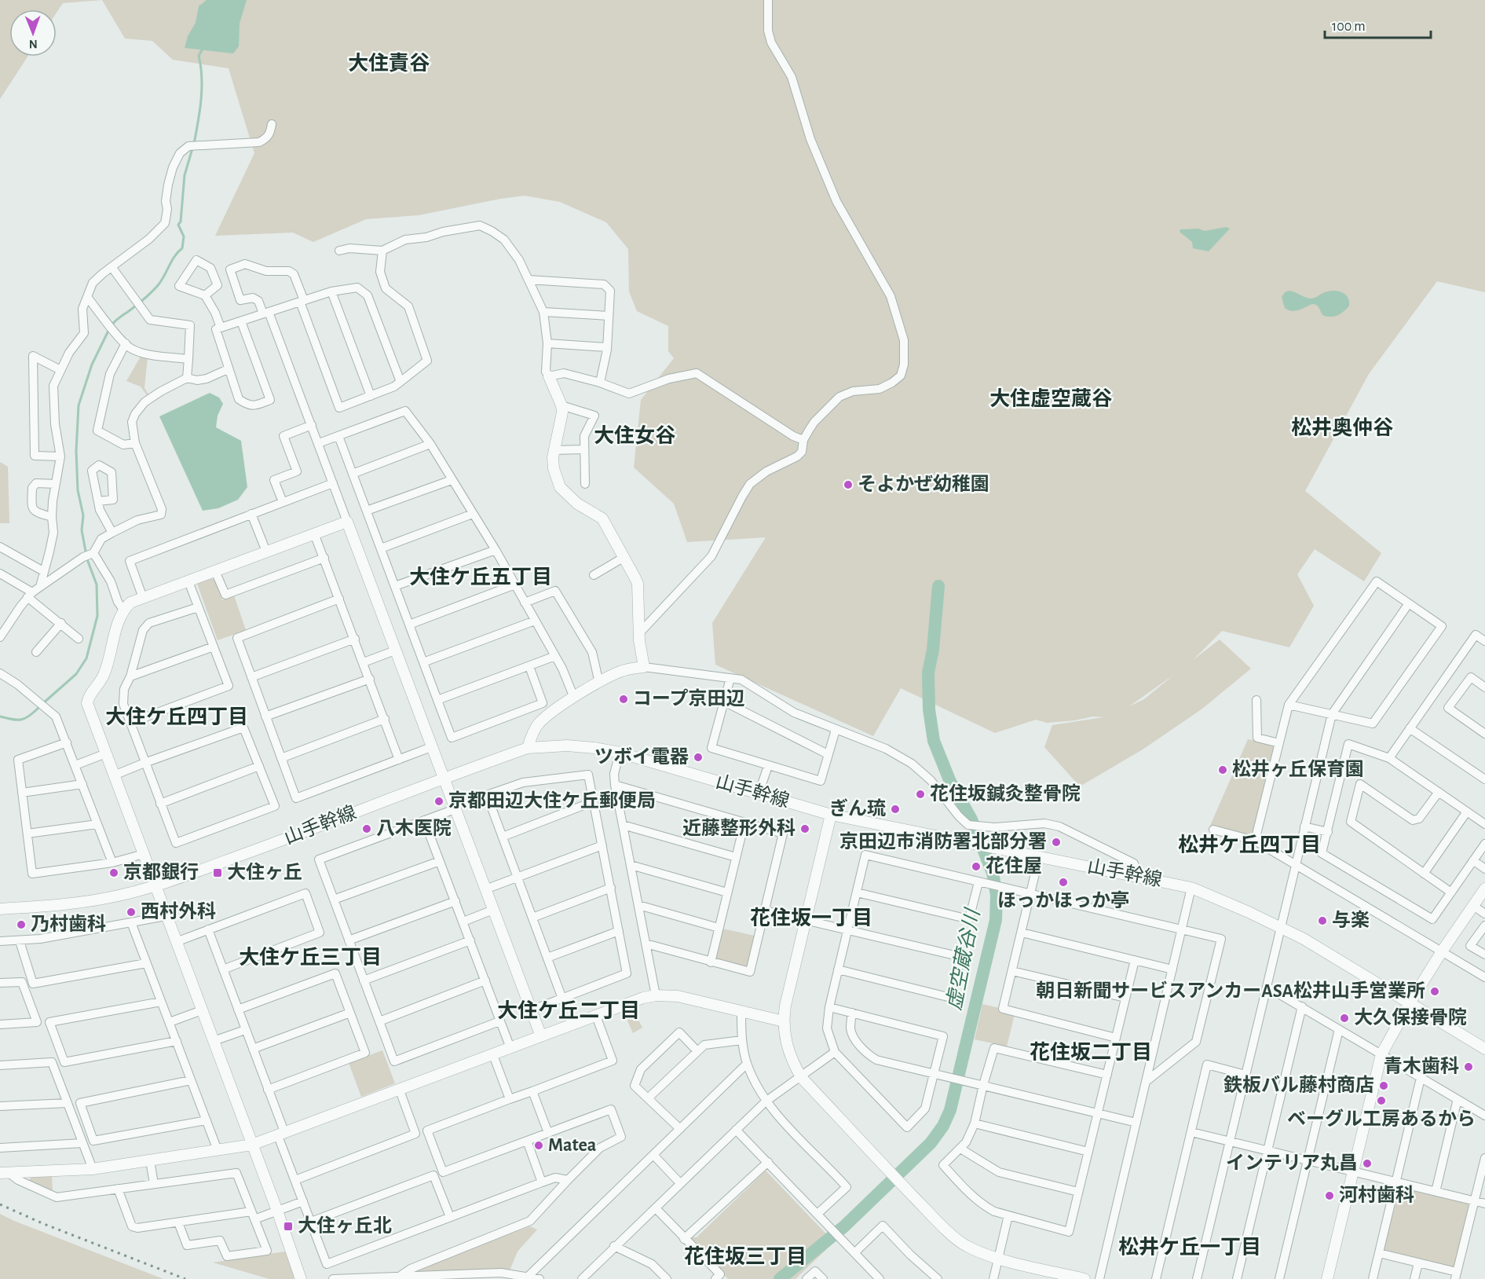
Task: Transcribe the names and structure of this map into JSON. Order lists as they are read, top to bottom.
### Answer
{
  "streets": {
    "street": ["山手幹線"]
  },
  "districts": [
    "大住責谷",
    "大住虚空蔵谷",
    "松井奥仲谷",
    "大住女谷",
    "大住ケ丘五丁目",
    "大住ケ丘四丁目",
    "松井ケ丘四丁目",
    "花住坂一丁目",
    "大住ケ丘三丁目",
    "大住ケ丘二丁目",
    "花住坂二丁目",
    "松井ケ丘一丁目",
    "花住坂三丁目"
  ],
  "water": ["虚空蔵谷川"],
  "places": {
    "other": [
      "そよかぜ幼稚園",
      "コープ京田辺",
      "ツボイ電器",
      "松井ヶ丘保育園",
      "花住坂鍼灸整骨院",
      "京都田辺大住ケ丘郵便局",
      "ぎん琉",
      "八木医院",
      "近藤整形外科",
      "京田辺市消防署北部分署",
      "花住屋",
      "京都銀行",
      "ほっかほっか亭",
      "西村外科",
      "与楽",
      "乃村歯科",
      "朝日新聞サービスアンカーASA松井山手営業所",
      "大久保接骨院",
      "青木歯科",
      "鉄板バル藤村商店",
      "ベーグル工房あるから",
      "Matea",
      "インテリア丸昌",
      "河村歯科"
    ],
    "transit": ["大住ヶ丘", "大住ヶ丘北"]
  },
  "scale_bar": "100 m",
  "north": "bottom"
}
